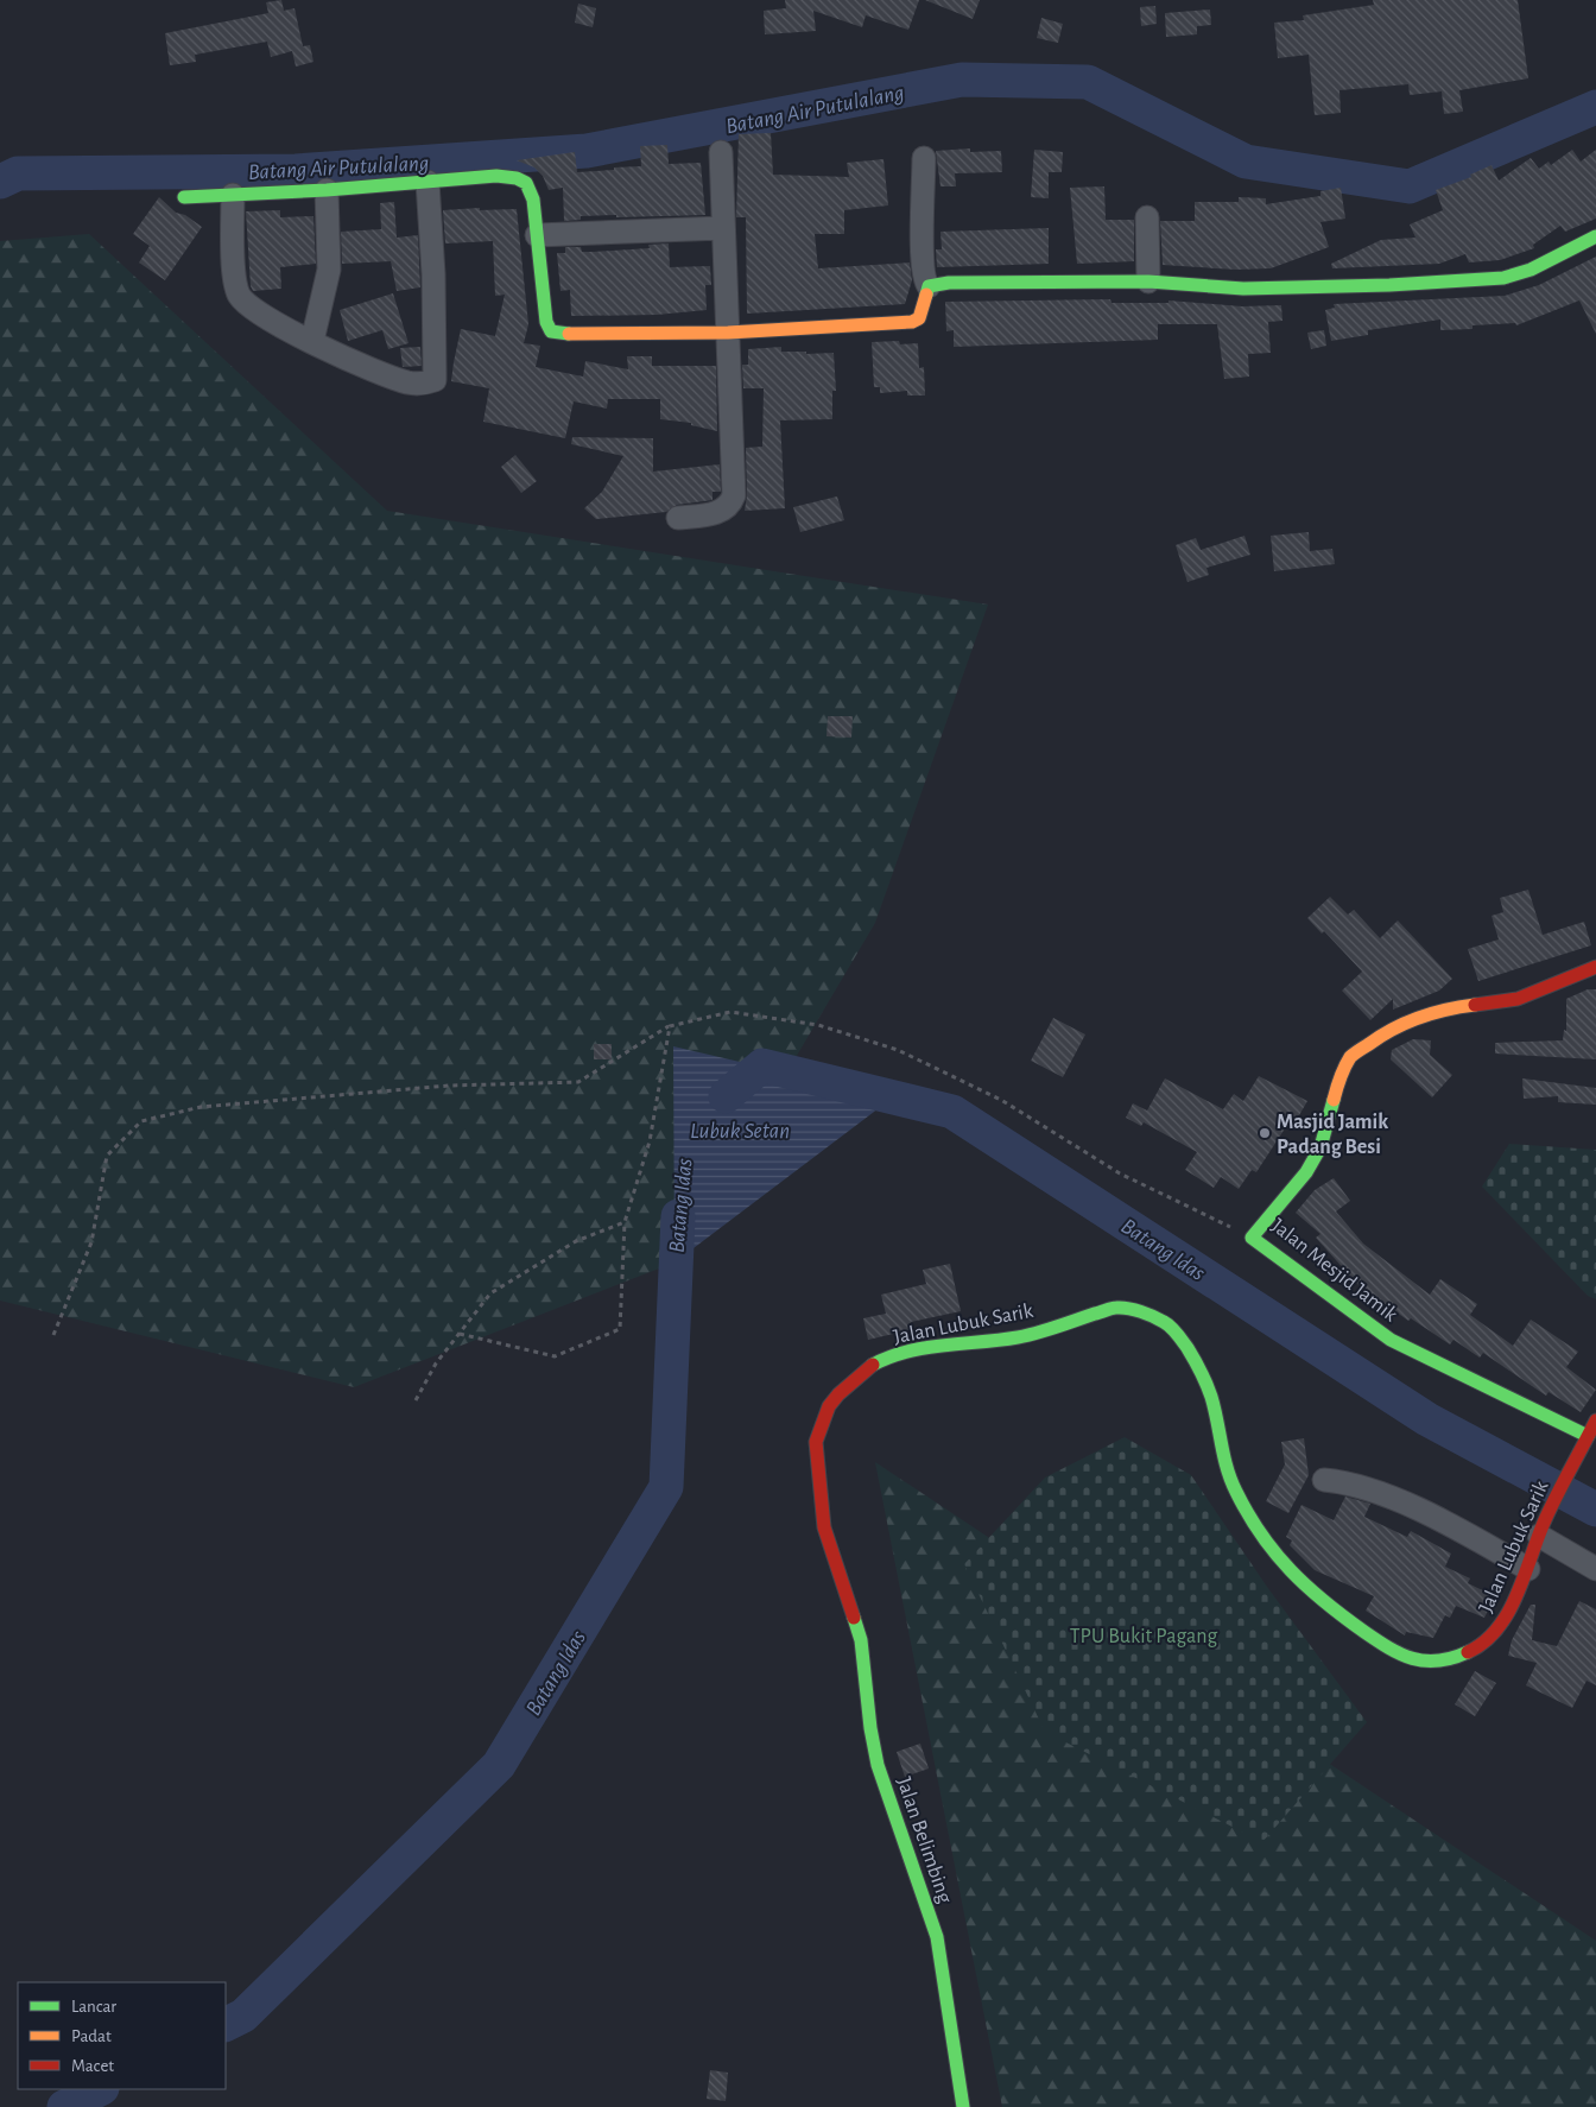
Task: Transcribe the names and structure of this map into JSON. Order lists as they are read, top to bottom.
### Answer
{
  "streets": {
    "street": ["Jalan Mesjid Jamik", "Jalan Lubuk Sarik", "Jalan Belimbing"]
  },
  "crossings": [
    ["Jalan Mesjid Jamik", "Jalan Lubuk Sarik"],
    ["Jalan Lubuk Sarik", "Jalan Belimbing"]
  ],
  "water": ["Batang Air Putulalang", "Lubuk Setan", "Batang Idas"],
  "parks": ["TPU Bukit Pagang"],
  "places": ["Masjid Jamik Padang Besi"],
  "legend": ["Lancar", "Padat", "Macet"]
}
